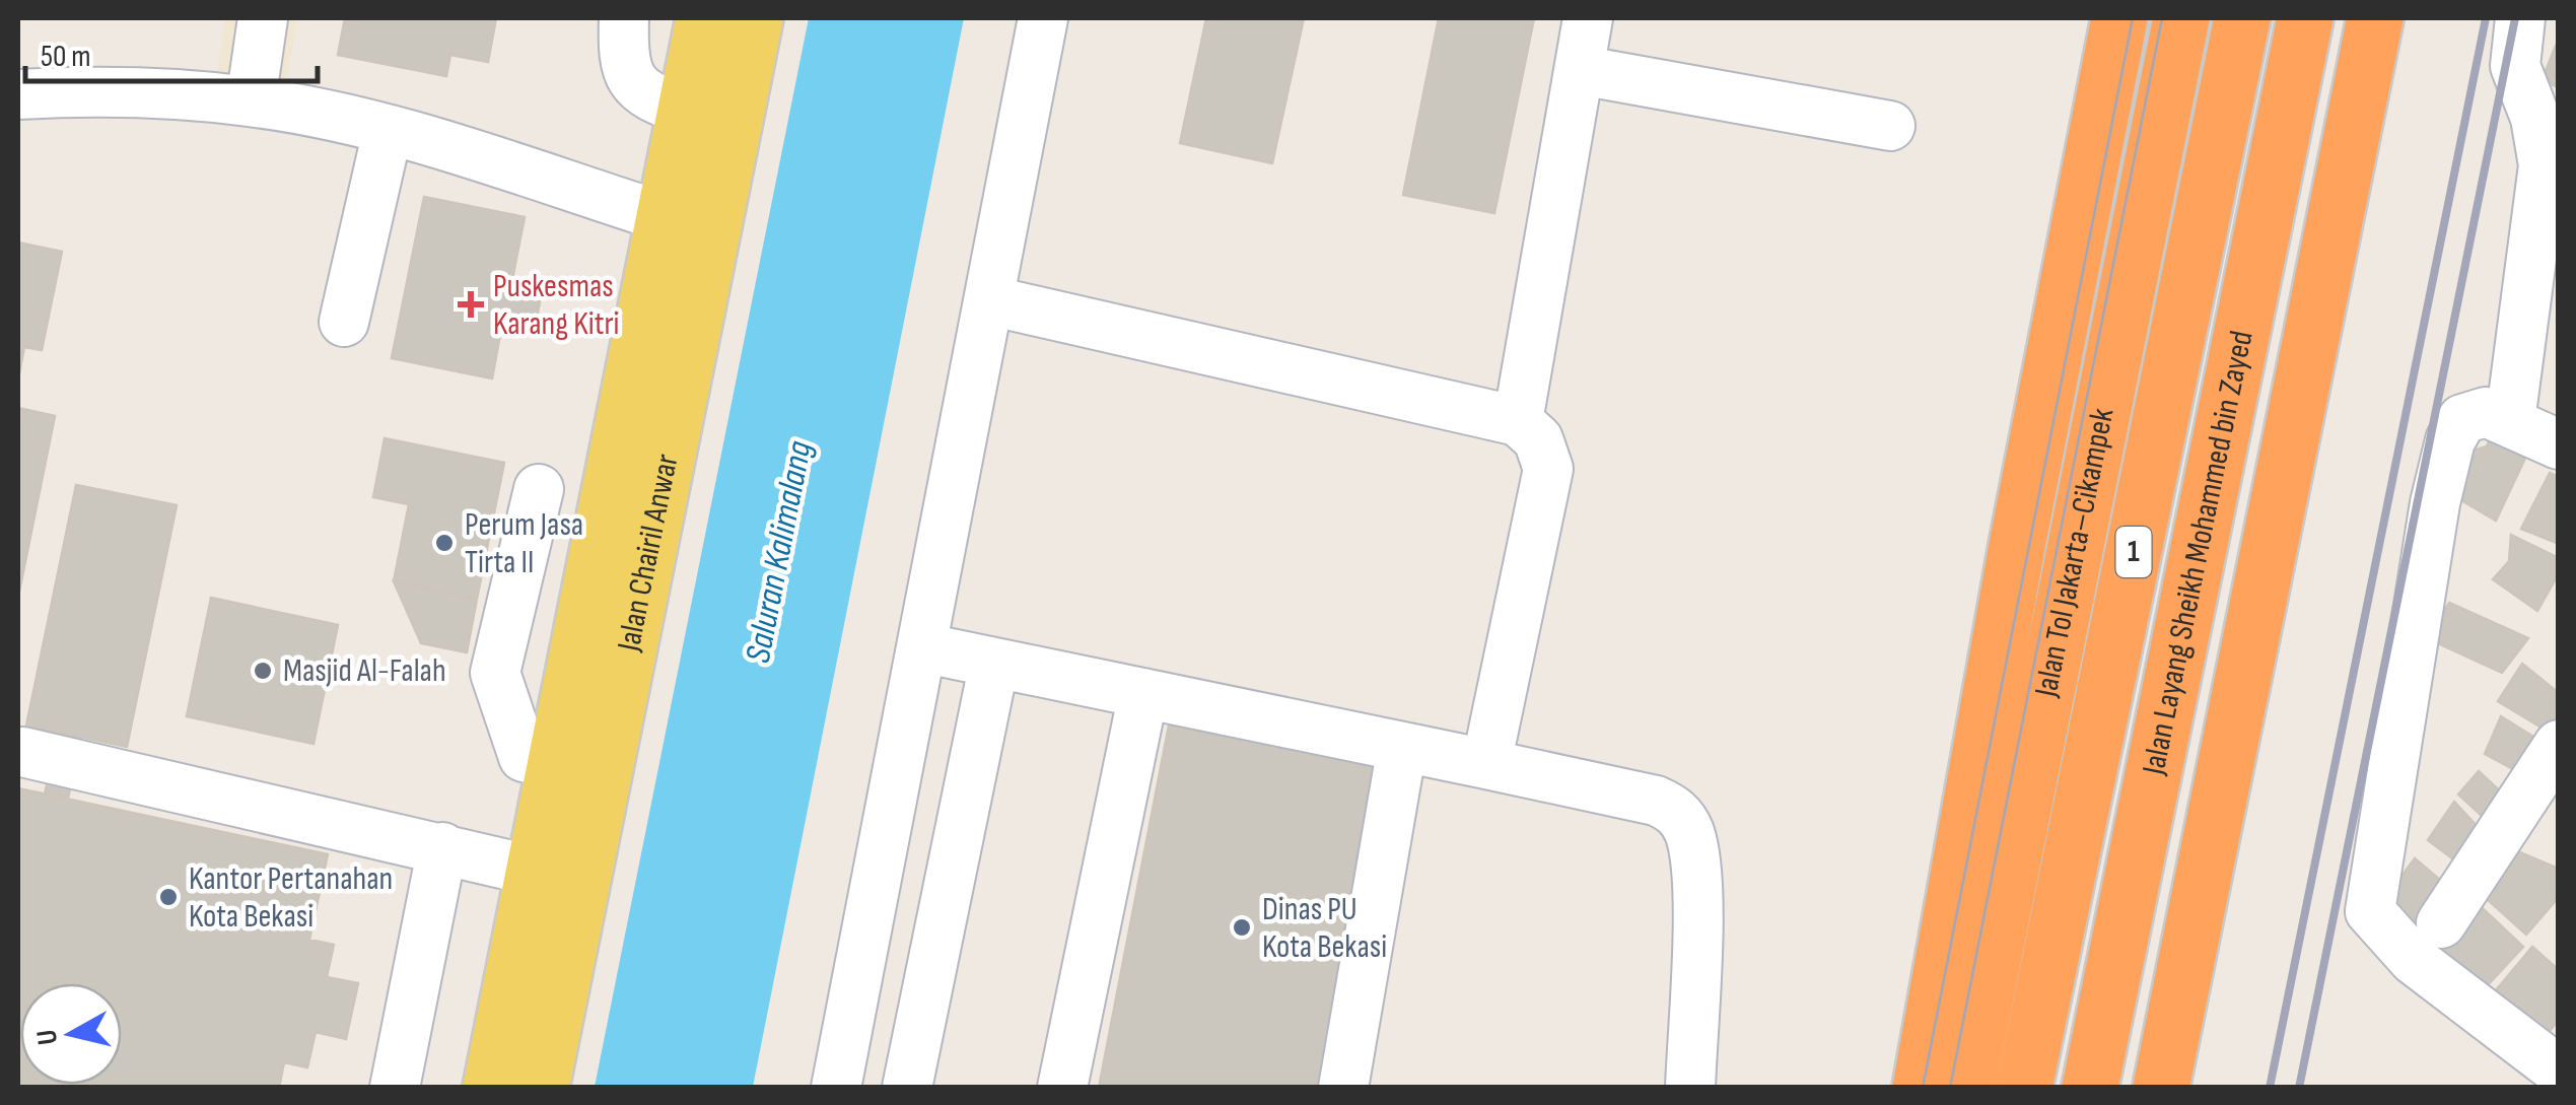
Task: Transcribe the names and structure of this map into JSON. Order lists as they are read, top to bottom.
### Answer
{
  "streets": {
    "highway": ["Jalan Tol Jakarta–Cikampek", "1", "Jalan Layang Sheikh Mohammed bin Zayed"],
    "main road": ["Jalan Chairil Anwar"]
  },
  "water": ["Saluran Kalimalang"],
  "places": {
    "health": ["Puskesmas Karang Kitri"],
    "other": [
      "Perum Jasa Tirta II",
      "Masjid Al-Falah",
      "Kantor Pertanahan Kota Bekasi",
      "Dinas PU Kota Bekasi"
    ]
  },
  "scale_bar": "50 m",
  "north": "left"
}
